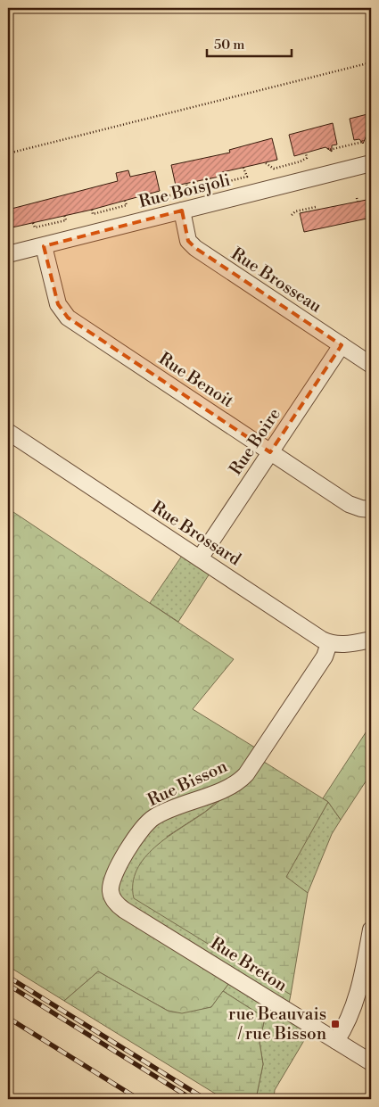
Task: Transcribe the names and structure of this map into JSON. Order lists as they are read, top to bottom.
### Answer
{
  "streets": {
    "street": [
      "Rue Boisjoli",
      "Rue Brosseau",
      "Rue Benoit",
      "Rue Boire",
      "Rue Brossard",
      "Rue Bisson",
      "Rue Breton"
    ]
  },
  "crossings": [
    ["Rue Boisjoli", "Rue Brosseau"],
    ["Rue Boisjoli", "Rue Benoit"],
    ["Rue Brosseau", "Rue Boire"],
    ["Rue Benoit", "Rue Boire"],
    ["Rue Boire", "Rue Brossard"],
    ["Rue Brossard", "Rue Bisson"],
    ["Rue Bisson", "Rue Breton"]
  ],
  "places": {
    "transit": ["rue Beauvais / rue Bisson"]
  },
  "scale_bar": "50 m"
}
